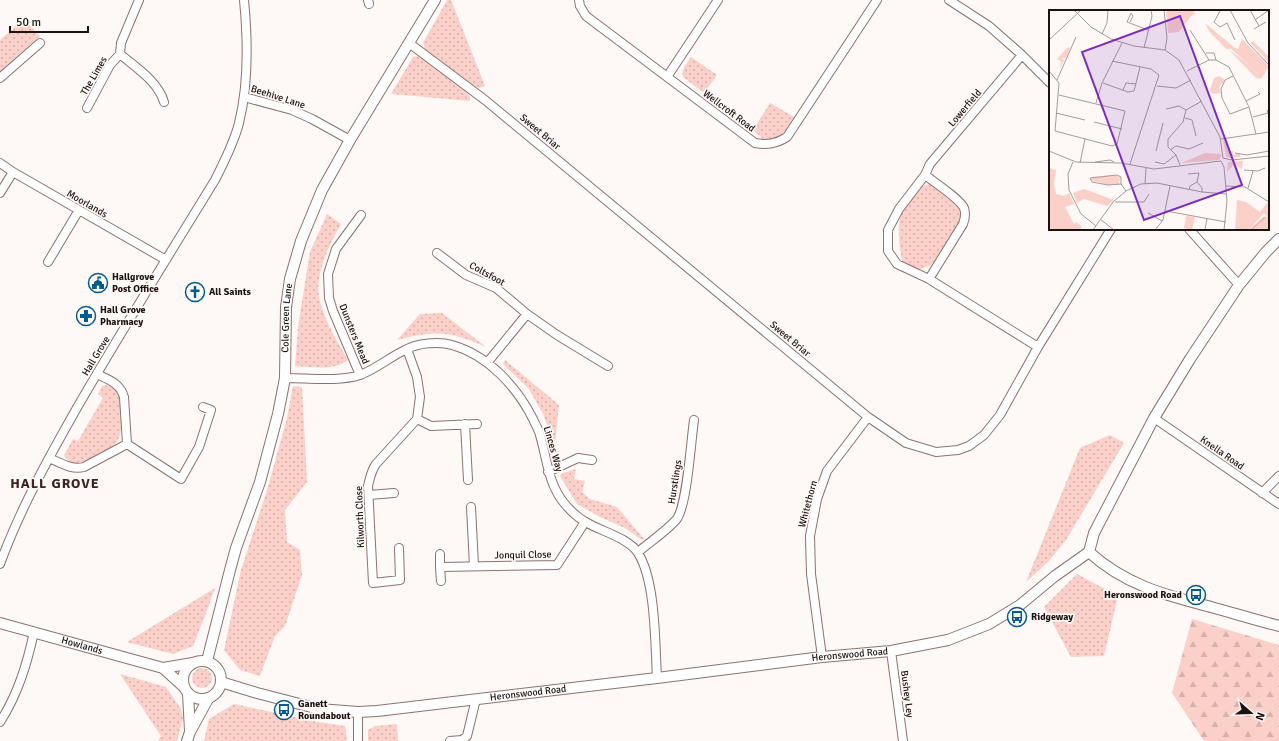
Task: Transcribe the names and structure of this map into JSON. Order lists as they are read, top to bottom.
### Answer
{
  "streets": {
    "street": [
      "The Limes",
      "Beehive Lane",
      "Lowerfield",
      "Wellcroft Road",
      "Sweet Briar",
      "Moorlands",
      "Coltsfoot",
      "Cole Green Lane",
      "Dunsters Mead",
      "Hall Grove",
      "Linces Way",
      "Knella Road",
      "Hurstlings",
      "Whitethorn",
      "Kilworth Close",
      "Jonquil Close",
      "Howlands",
      "Heronswood Road",
      "Bushey Ley"
    ]
  },
  "crossings": [
    ["Beehive Lane", "Cole Green Lane"],
    ["Beehive Lane", "Hall Grove"],
    ["Lowerfield", "Sweet Briar"],
    ["Sweet Briar", "Cole Green Lane"],
    ["Sweet Briar", "Whitethorn"],
    ["Moorlands", "Hall Grove"],
    ["Cole Green Lane", "Linces Way"],
    ["Cole Green Lane", "Howlands"],
    ["Cole Green Lane", "Heronswood Road"],
    ["Dunsters Mead", "Linces Way"],
    ["Linces Way", "Hurstlings"],
    ["Linces Way", "Jonquil Close"],
    ["Whitethorn", "Heronswood Road"],
    ["Howlands", "Heronswood Road"],
    ["Heronswood Road", "Bushey Ley"]
  ],
  "districts": ["HALL GROVE"],
  "places": {
    "public building": ["Hallgrove Post Office"],
    "church": ["All Saints"],
    "pharmacy": ["Hall Grove Pharmacy"],
    "bus stop": ["Heronswood Road", "Ridgeway", "Ganett Roundabout"]
  },
  "scale_bar": "50 m",
  "north": "right"
}
